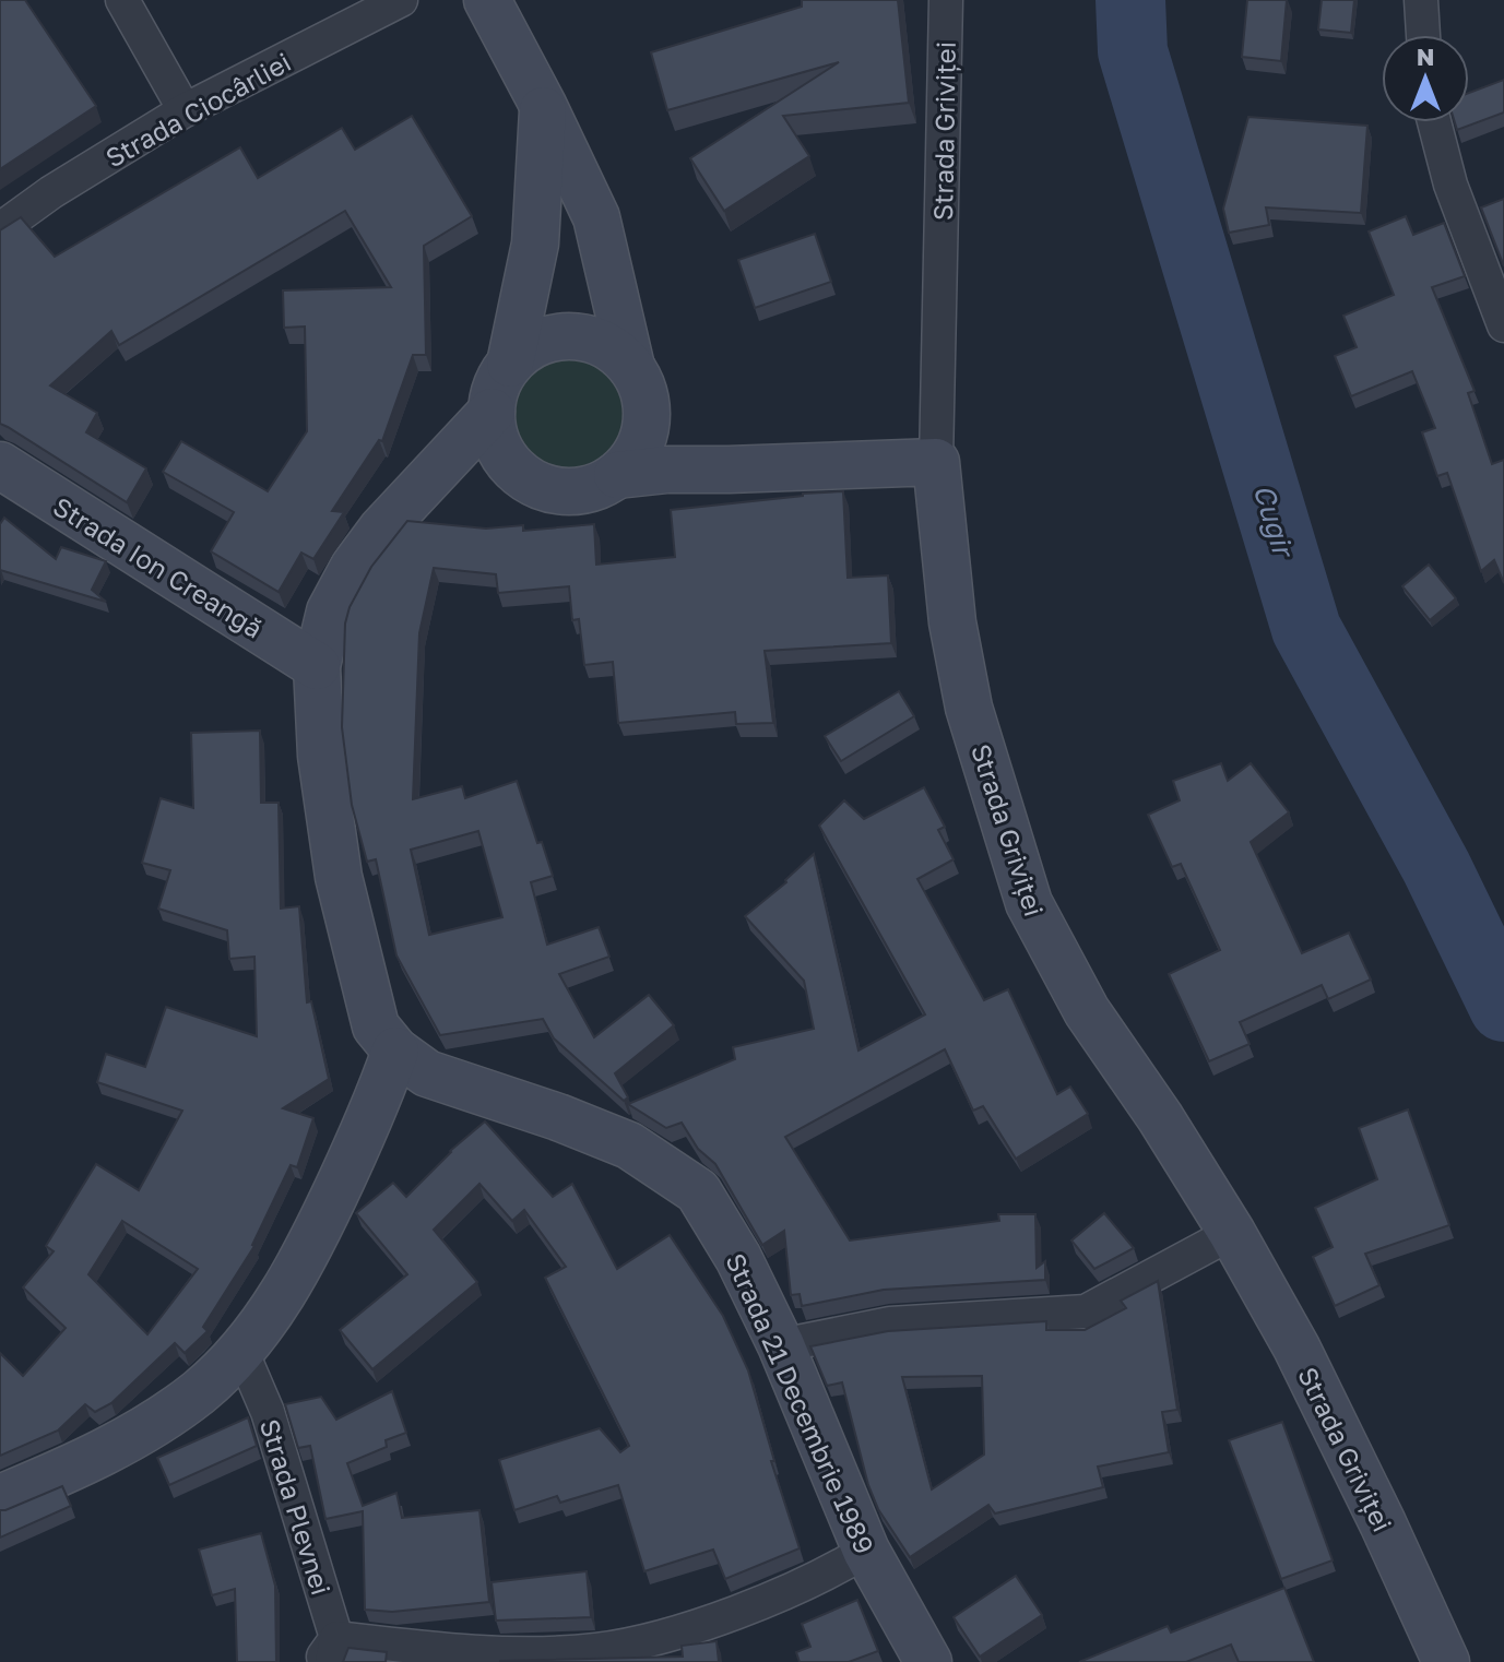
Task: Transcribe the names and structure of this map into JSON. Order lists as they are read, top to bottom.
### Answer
{
  "streets": {
    "main road": ["Strada Griviței", "Strada Ion Creangă", "Strada 21 Decembrie 1989"],
    "street": ["Strada Ciocârliei", "Strada Plevnei"]
  },
  "crossings": [
    ["Strada Ion Creangă", "Strada 21 Decembrie 1989"]
  ],
  "water": ["Cugir"],
  "north": "top"
}
